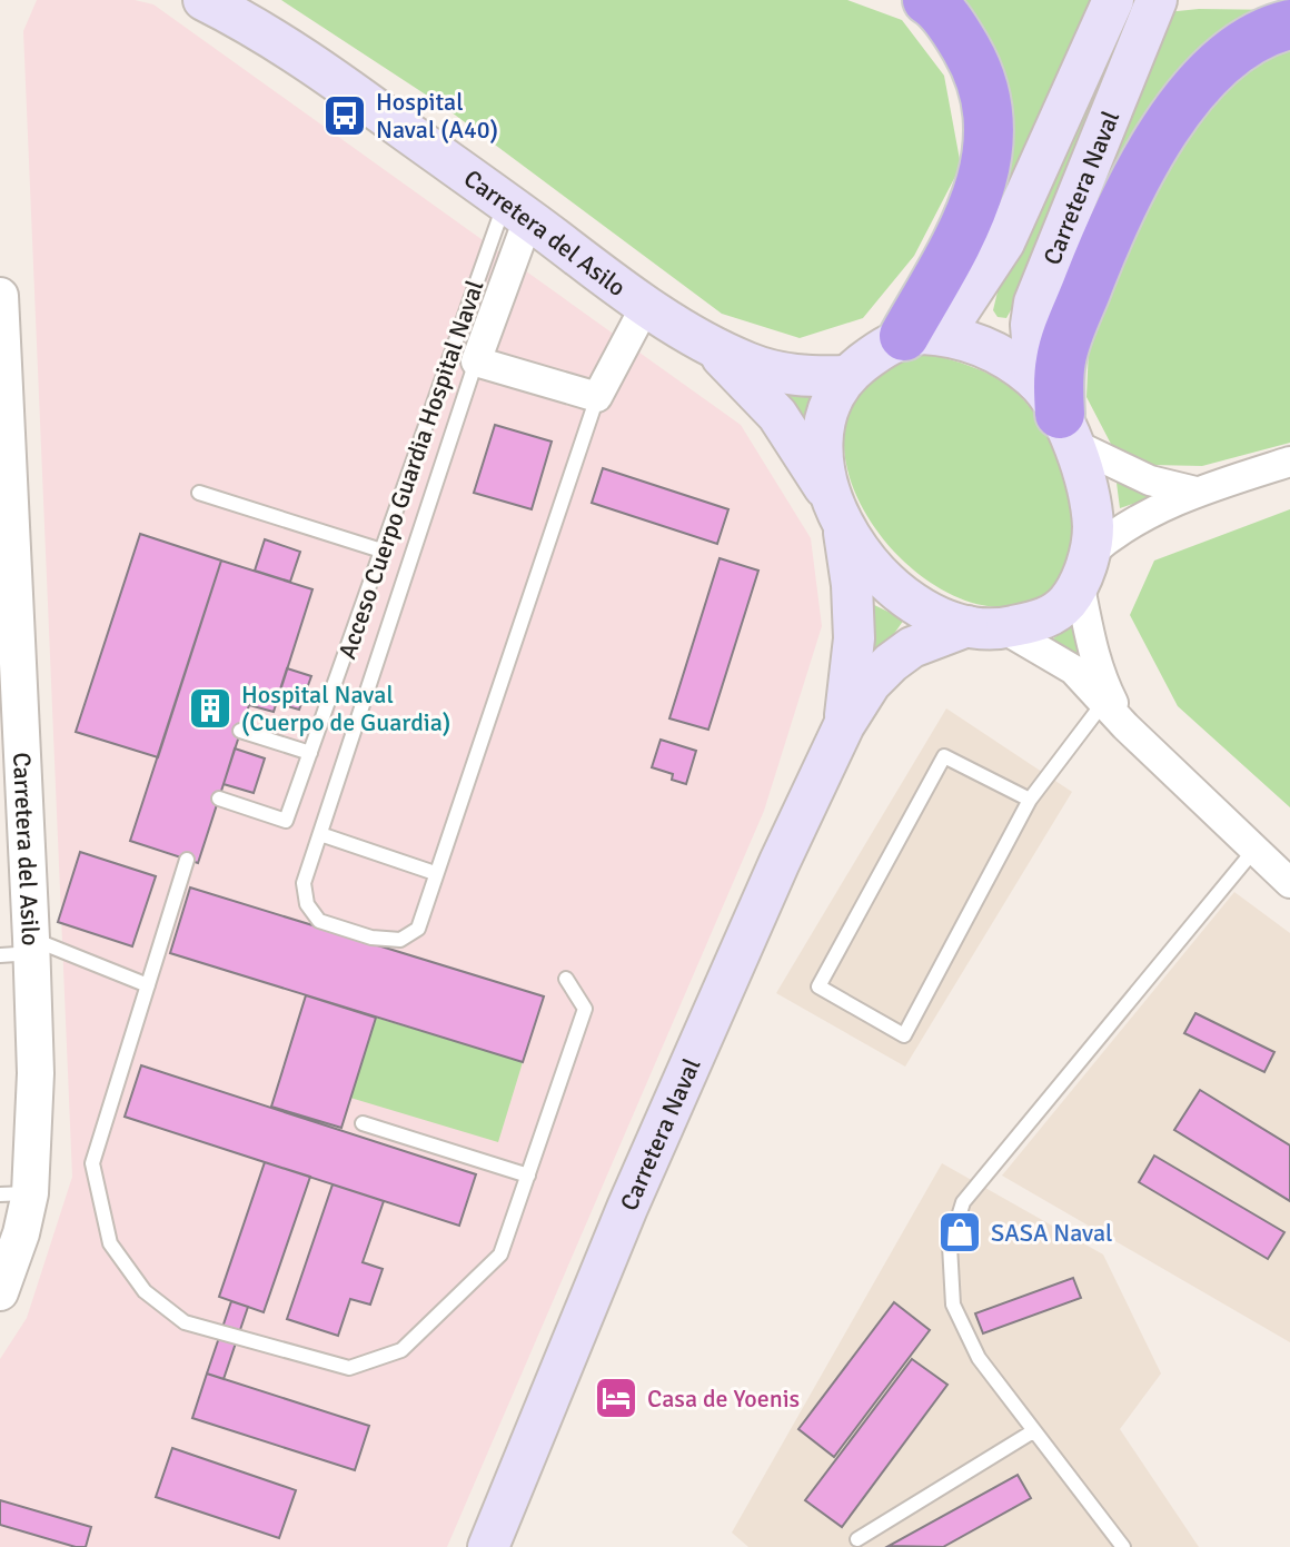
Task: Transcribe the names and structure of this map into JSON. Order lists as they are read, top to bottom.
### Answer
{
  "streets": {
    "main road": ["Carretera Naval", "Carretera del Asilo"],
    "lane": ["Acceso Cuerpo Guardia Hospital Naval"]
  },
  "crossings": [
    ["Carretera Naval", "Carretera del Asilo"],
    ["Carretera del Asilo", "Acceso Cuerpo Guardia Hospital Naval"]
  ],
  "places": {
    "bus stop": ["Hospital Naval (A40)"],
    "building": ["Hospital Naval (Cuerpo de Guardia)"],
    "shop": ["SASA Naval"],
    "hotel": ["Casa de Yoenis"]
  }
}
